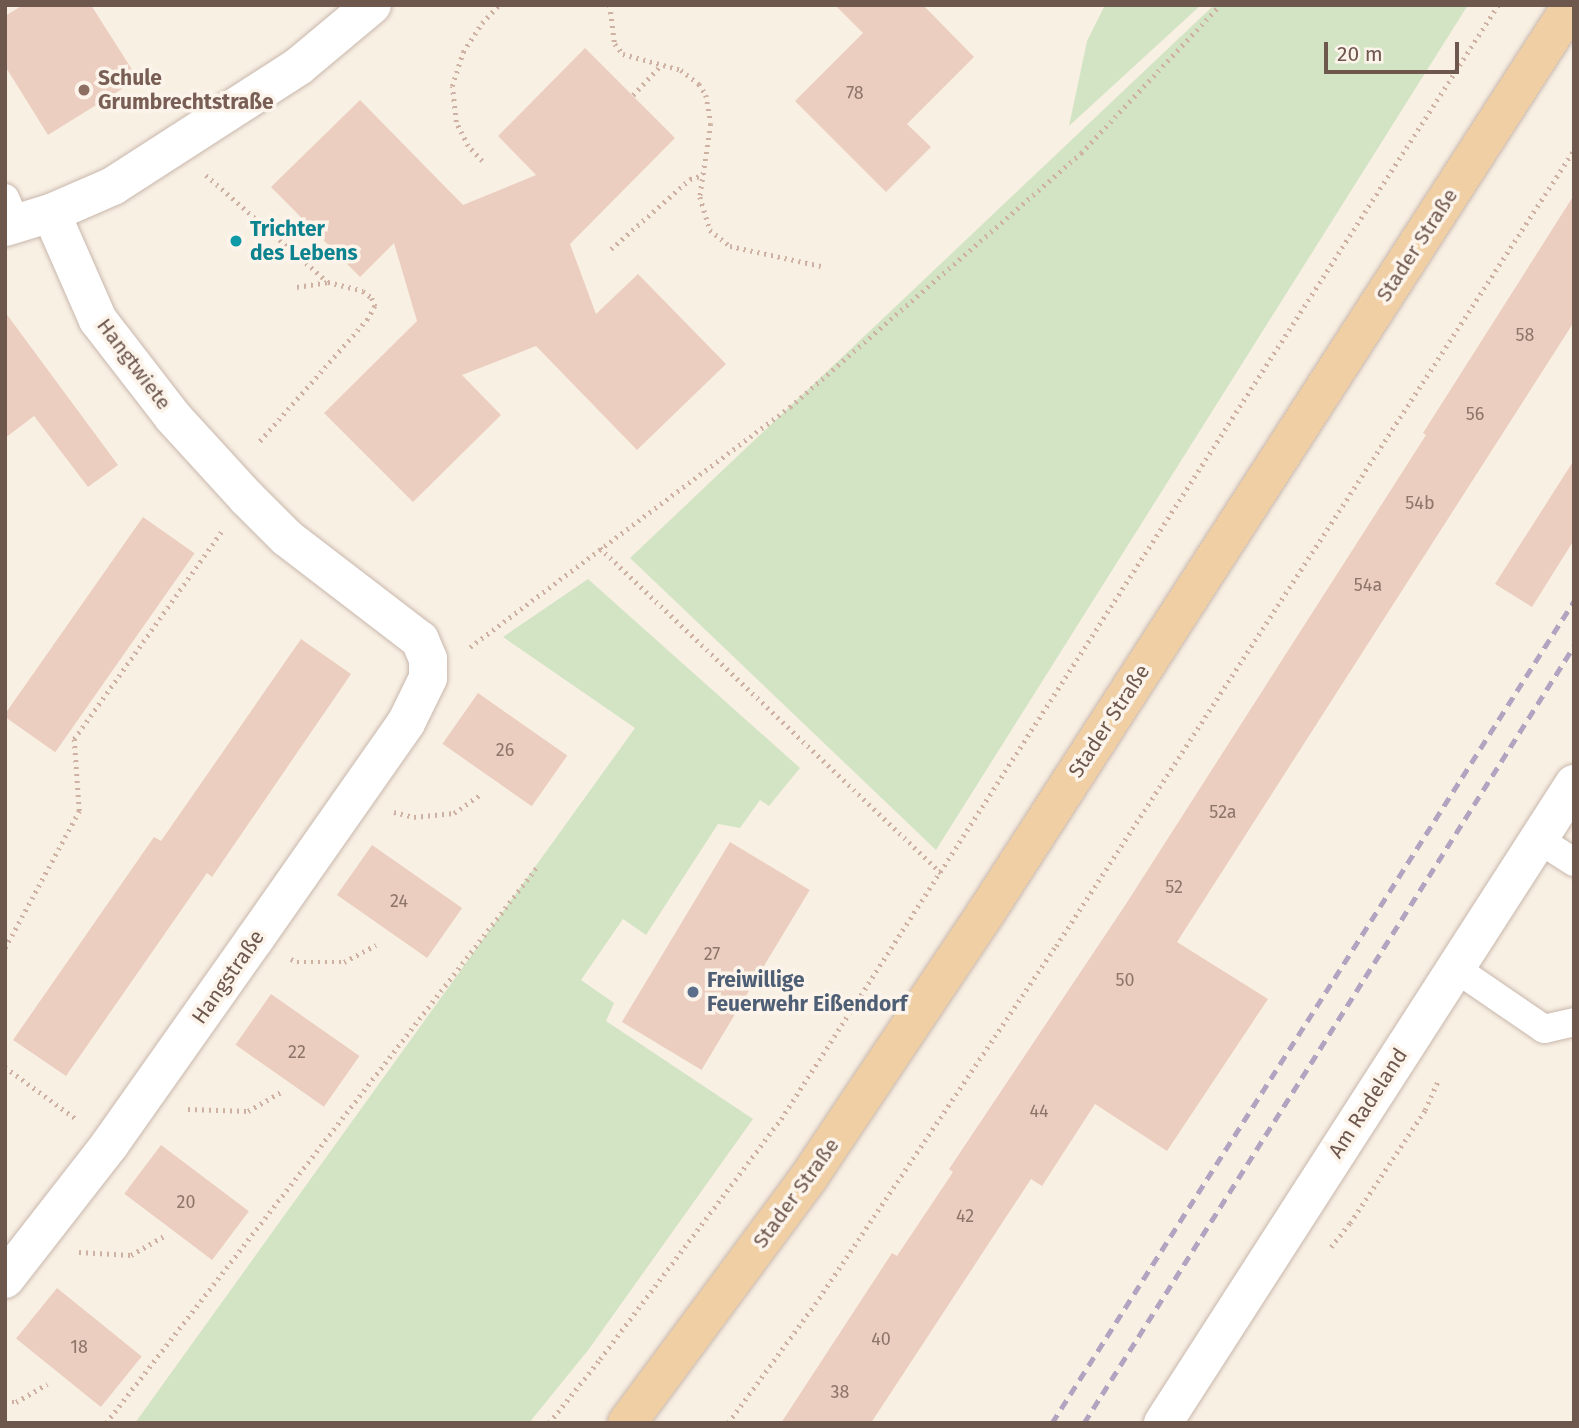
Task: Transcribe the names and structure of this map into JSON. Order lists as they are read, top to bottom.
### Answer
{
  "streets": {
    "main road": ["Stader Straße"],
    "street": ["Hangtwiete", "Hangstraße", "Am Radeland"]
  },
  "crossings": [
    ["Hangtwiete", "Hangstraße"]
  ],
  "places": ["Schule Grumbrechtstraße", "Trichter des Lebens", "Freiwillige Feuerwehr Eißendorf"],
  "house_numbers": [
    "78",
    "58",
    "56",
    "54b",
    "54a",
    "26",
    "52a",
    "52",
    "24",
    "27",
    "50",
    "22",
    "44",
    "20",
    "42",
    "40",
    "18",
    "38"
  ],
  "scale_bar": "20 m"
}
